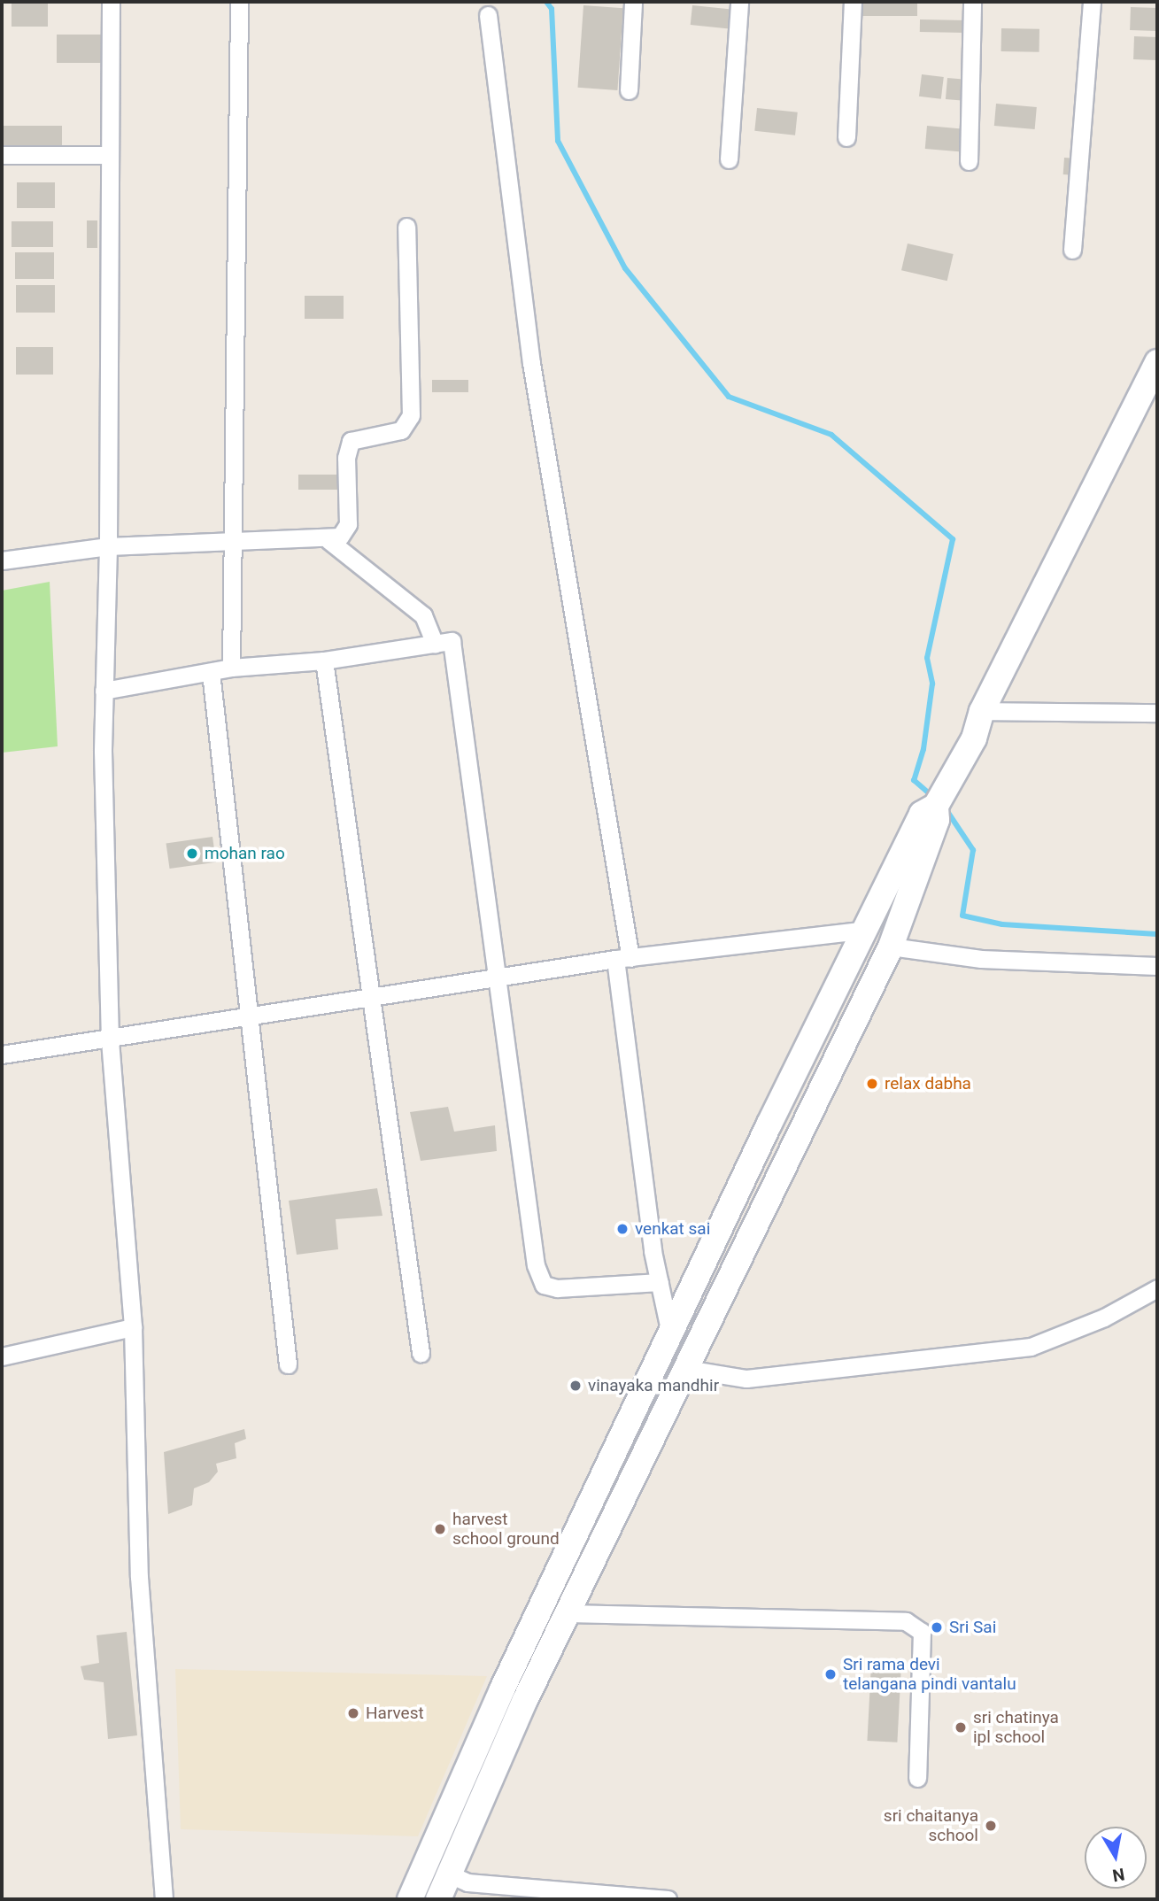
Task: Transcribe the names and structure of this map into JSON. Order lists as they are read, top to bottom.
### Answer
{
  "places": [
    "mohan rao",
    "relax dabha",
    "venkat sai",
    "vinayaka mandhir",
    "harvest school ground",
    "Sri Sai",
    "Sri rama devi telangana pindi vantalu",
    "Harvest",
    "sri chatinya ipl school",
    "sri chaitanya school"
  ],
  "north": "bottom"
}
